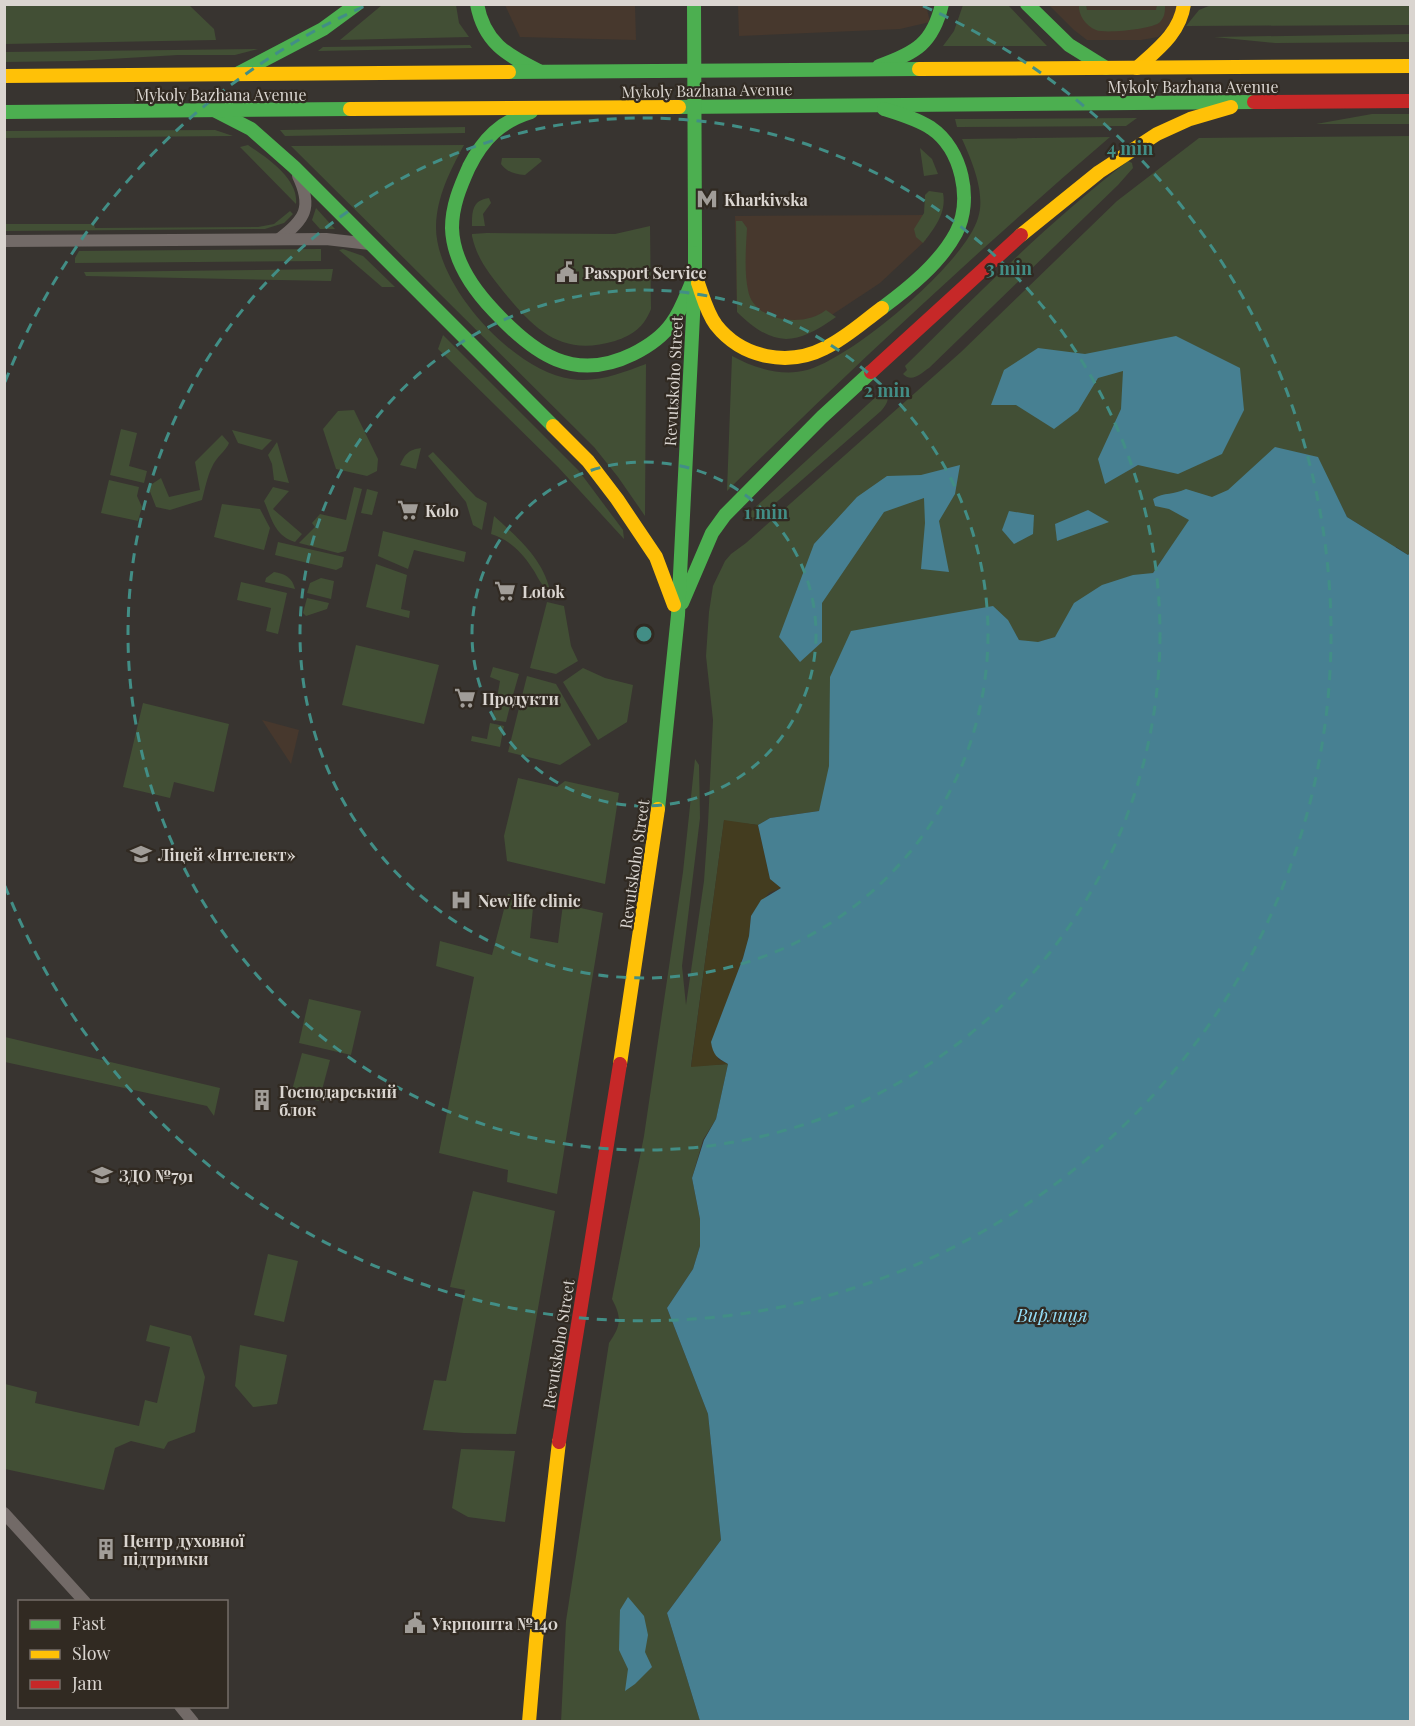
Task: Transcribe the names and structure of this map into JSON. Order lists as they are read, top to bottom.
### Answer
{
  "streets": {
    "main road": ["Mykoly Bazhana Avenue", "Revutskoho Street"]
  },
  "water": ["Вирлиця"],
  "places": {
    "metro station": ["Kharkivska"],
    "public building": ["Passport Service", "Укрпошта №140"],
    "supermarket": ["Kolo", "Lotok", "Продукти"],
    "school or university": ["Ліцей «Інтелект»", "ЗДО №791"],
    "hospital": ["New life clinic"],
    "building": ["Господарський блок", "Центр духовної підтримки"]
  },
  "legend": ["Fast", "Slow", "Jam"],
  "rings": [
    "4 min",
    "3 min",
    "2 min",
    "1 min"
  ]
}
